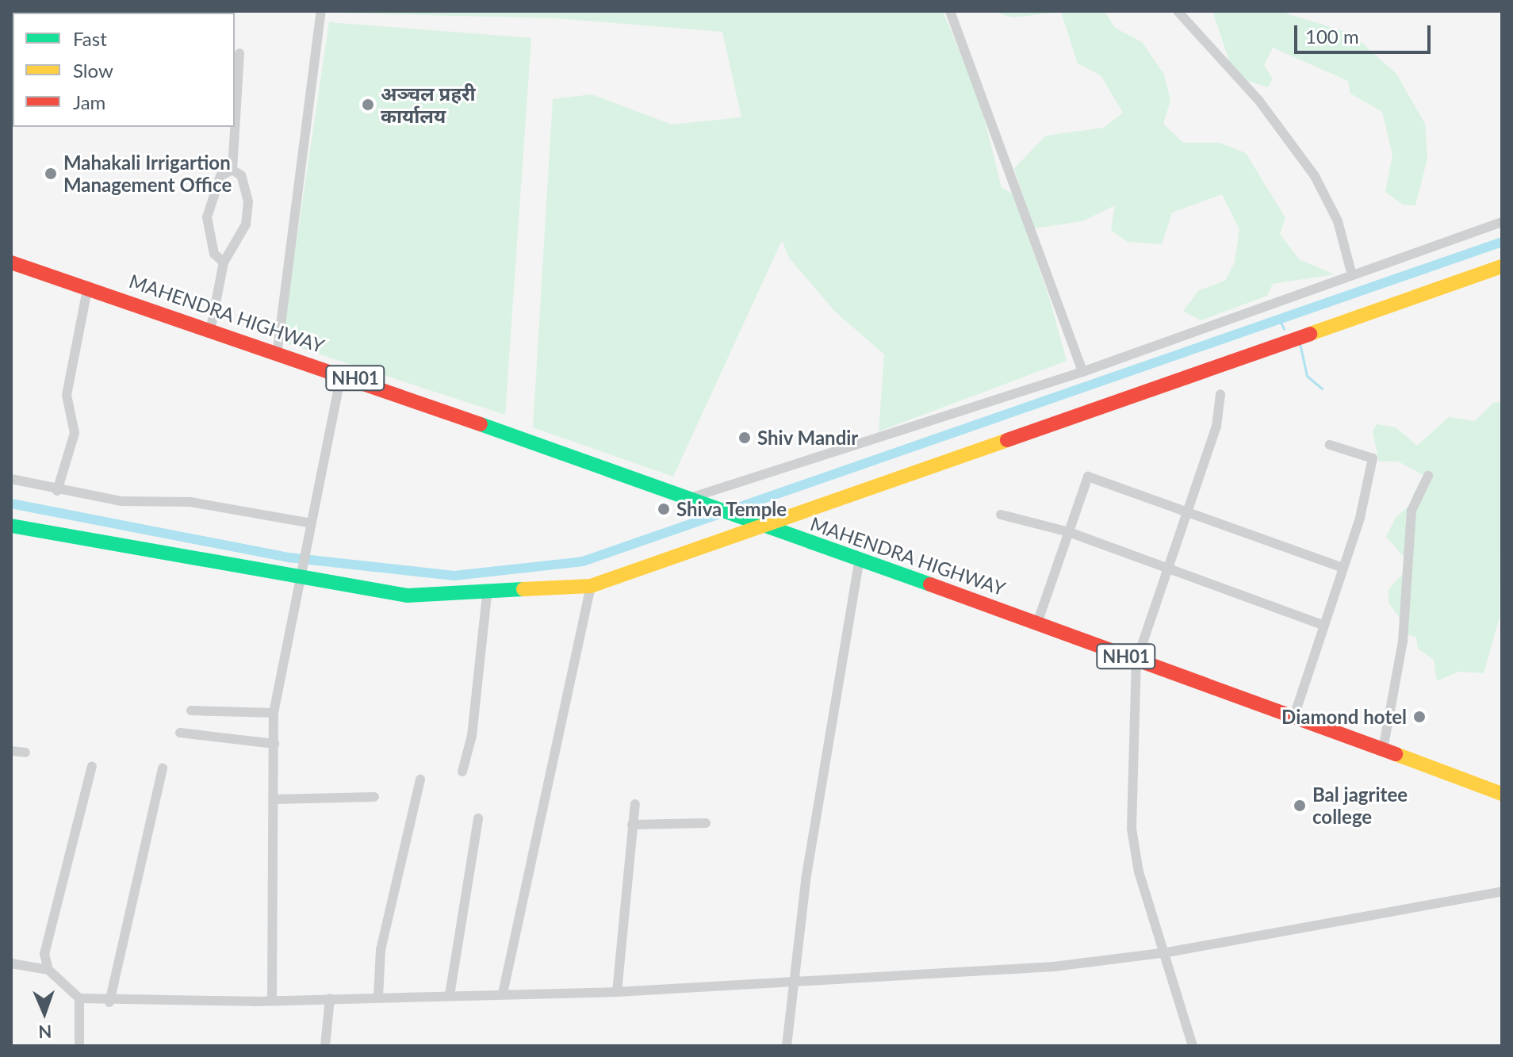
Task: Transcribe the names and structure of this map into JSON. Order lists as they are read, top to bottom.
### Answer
{
  "streets": {
    "main road": ["MAHENDRA HIGHWAY", "NH01"]
  },
  "places": [
    "अञ्चल प्रहरी कार्यालय",
    "Mahakali Irrigartion Management Office",
    "Shiv Mandir",
    "Shiva Temple",
    "Diamond hotel",
    "Bal jagritee college"
  ],
  "legend": ["Fast", "Slow", "Jam"],
  "scale_bar": "100 m",
  "north": "bottom"
}
